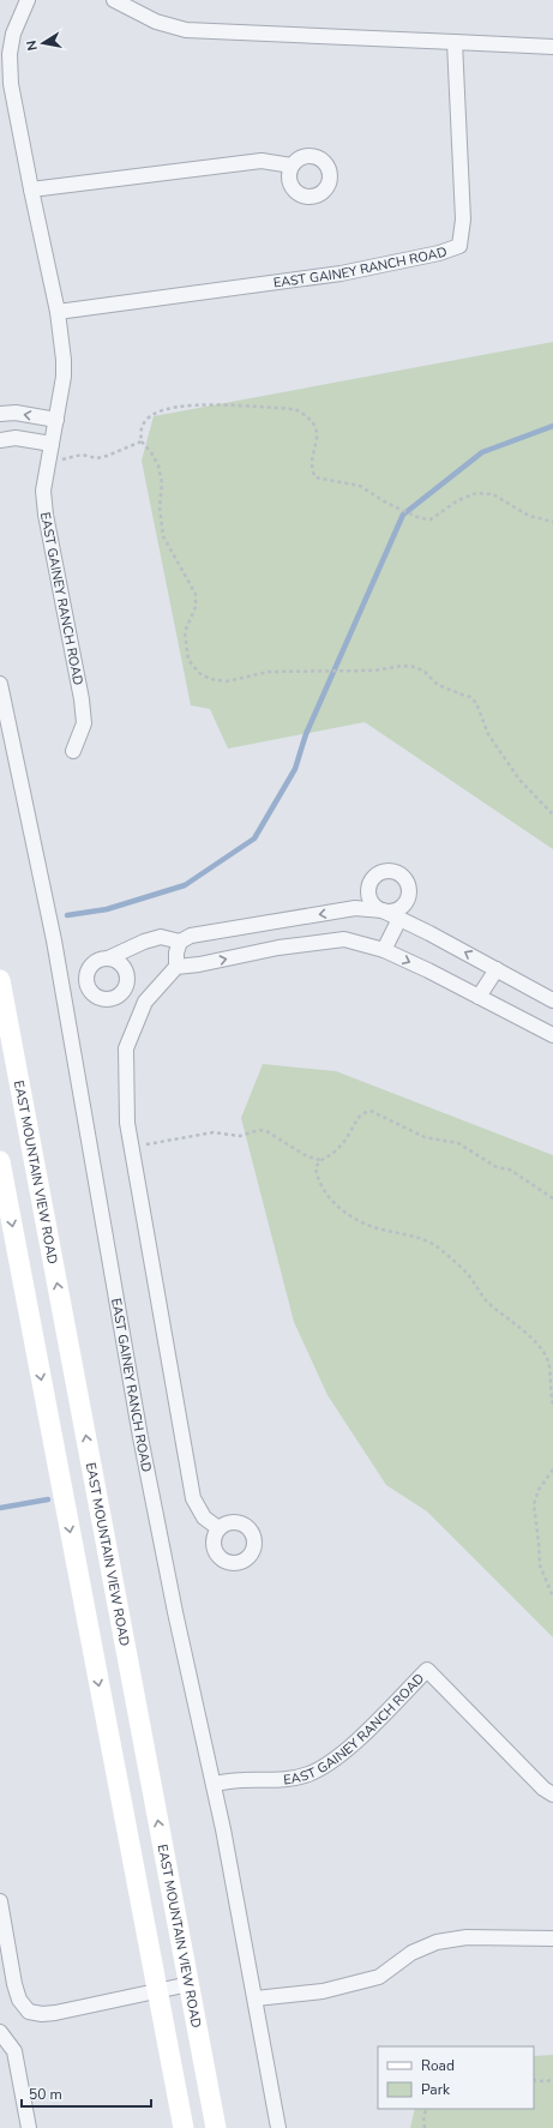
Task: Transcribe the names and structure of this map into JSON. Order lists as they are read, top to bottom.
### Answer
{
  "streets": {
    "main road": ["EAST MOUNTAIN VIEW ROAD"],
    "street": ["EAST GAINEY RANCH ROAD"]
  },
  "legend": ["Road", "Park"],
  "scale_bar": "50 m",
  "north": "left"
}
